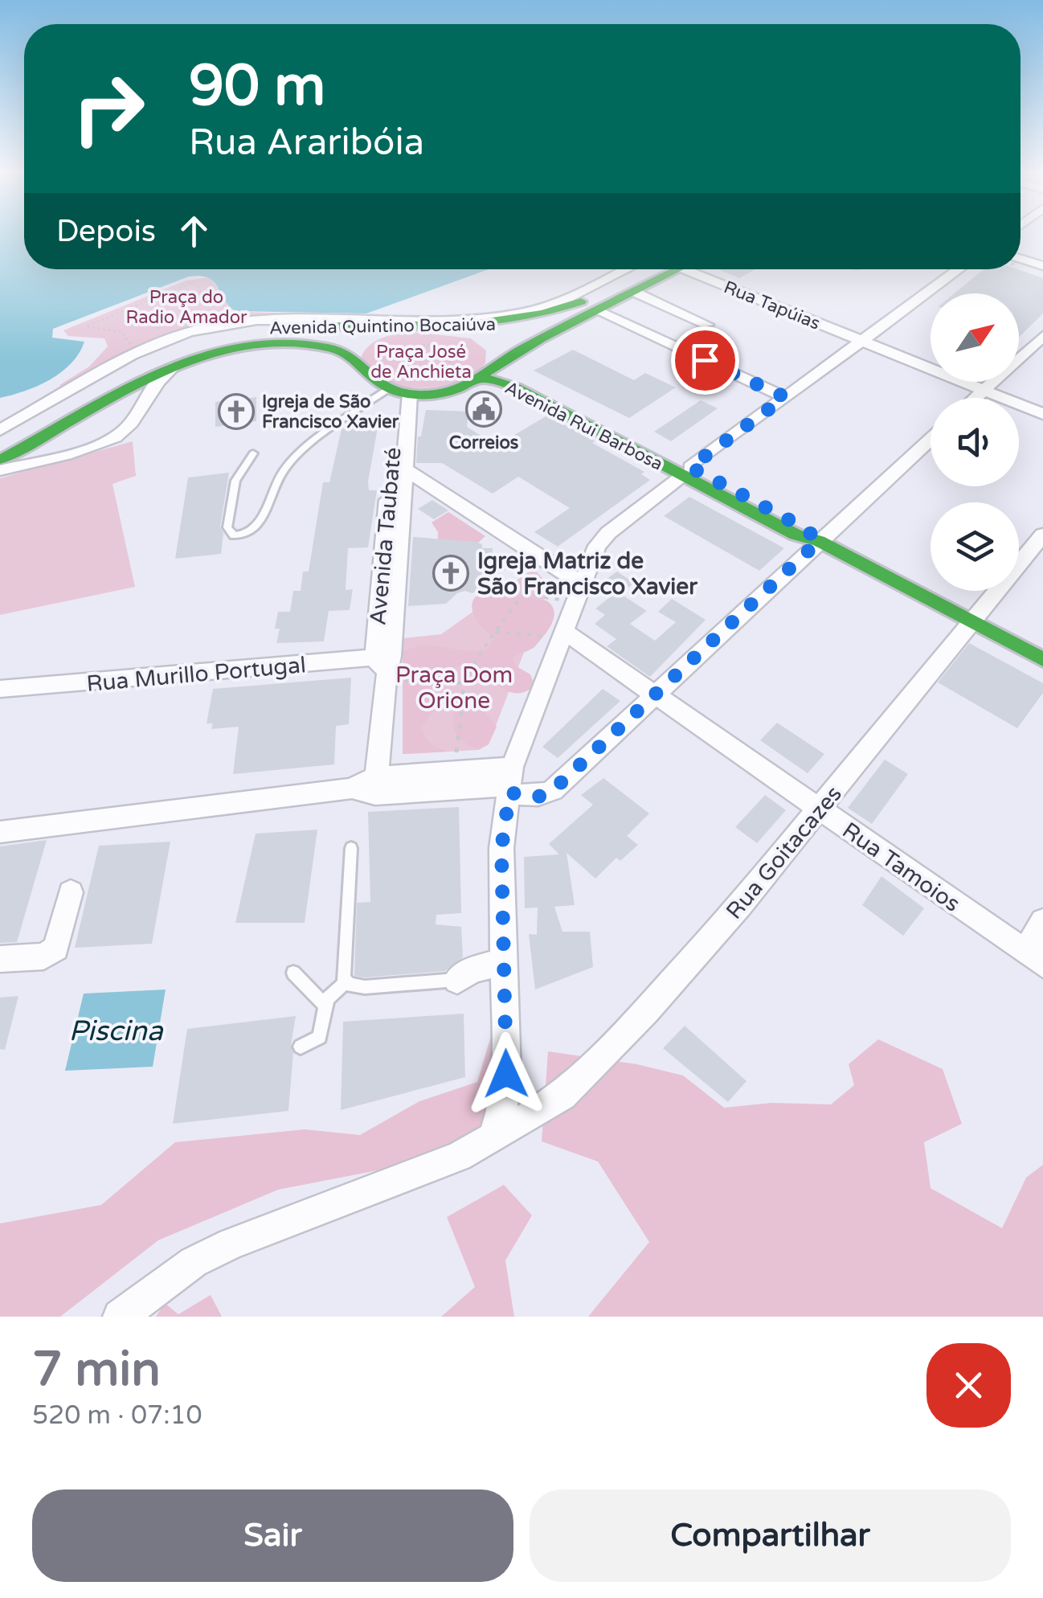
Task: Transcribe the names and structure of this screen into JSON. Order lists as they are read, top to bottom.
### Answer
{
  "streets": {
    "main road": ["Avenida Quintino Bocaiúva", "Avenida Rui Barbosa"],
    "street": [
      "Rua Tapúias",
      "Avenida Taubaté",
      "Rua Murillo Portugal",
      "Rua Goitacazes",
      "Rua Tamoios"
    ]
  },
  "crossings": [
    ["Avenida Quintino Bocaiúva", "Avenida Rui Barbosa"],
    ["Avenida Quintino Bocaiúva", "Avenida Taubaté"],
    ["Avenida Rui Barbosa", "Rua Goitacazes"],
    ["Avenida Taubaté", "Rua Murillo Portugal"],
    ["Rua Goitacazes", "Rua Tamoios"]
  ],
  "water": ["Piscina"],
  "parks": ["Praça do Radio Amador", "Praça José de Anchieta", "Praça Dom Orione"],
  "places": {
    "public building": ["Correios"],
    "church": ["Igreja de São Francisco Xavier", "Igreja Matriz de São Francisco Xavier"]
  },
  "north": "top right",
  "page": {
    "turn": ["90 m", "Rua Araribóia"],
    "then": "Depois",
    "heading": ["7 min", "520 m · 07:10"],
    "buttons": ["Sair", "Compartilhar"]
  }
}
